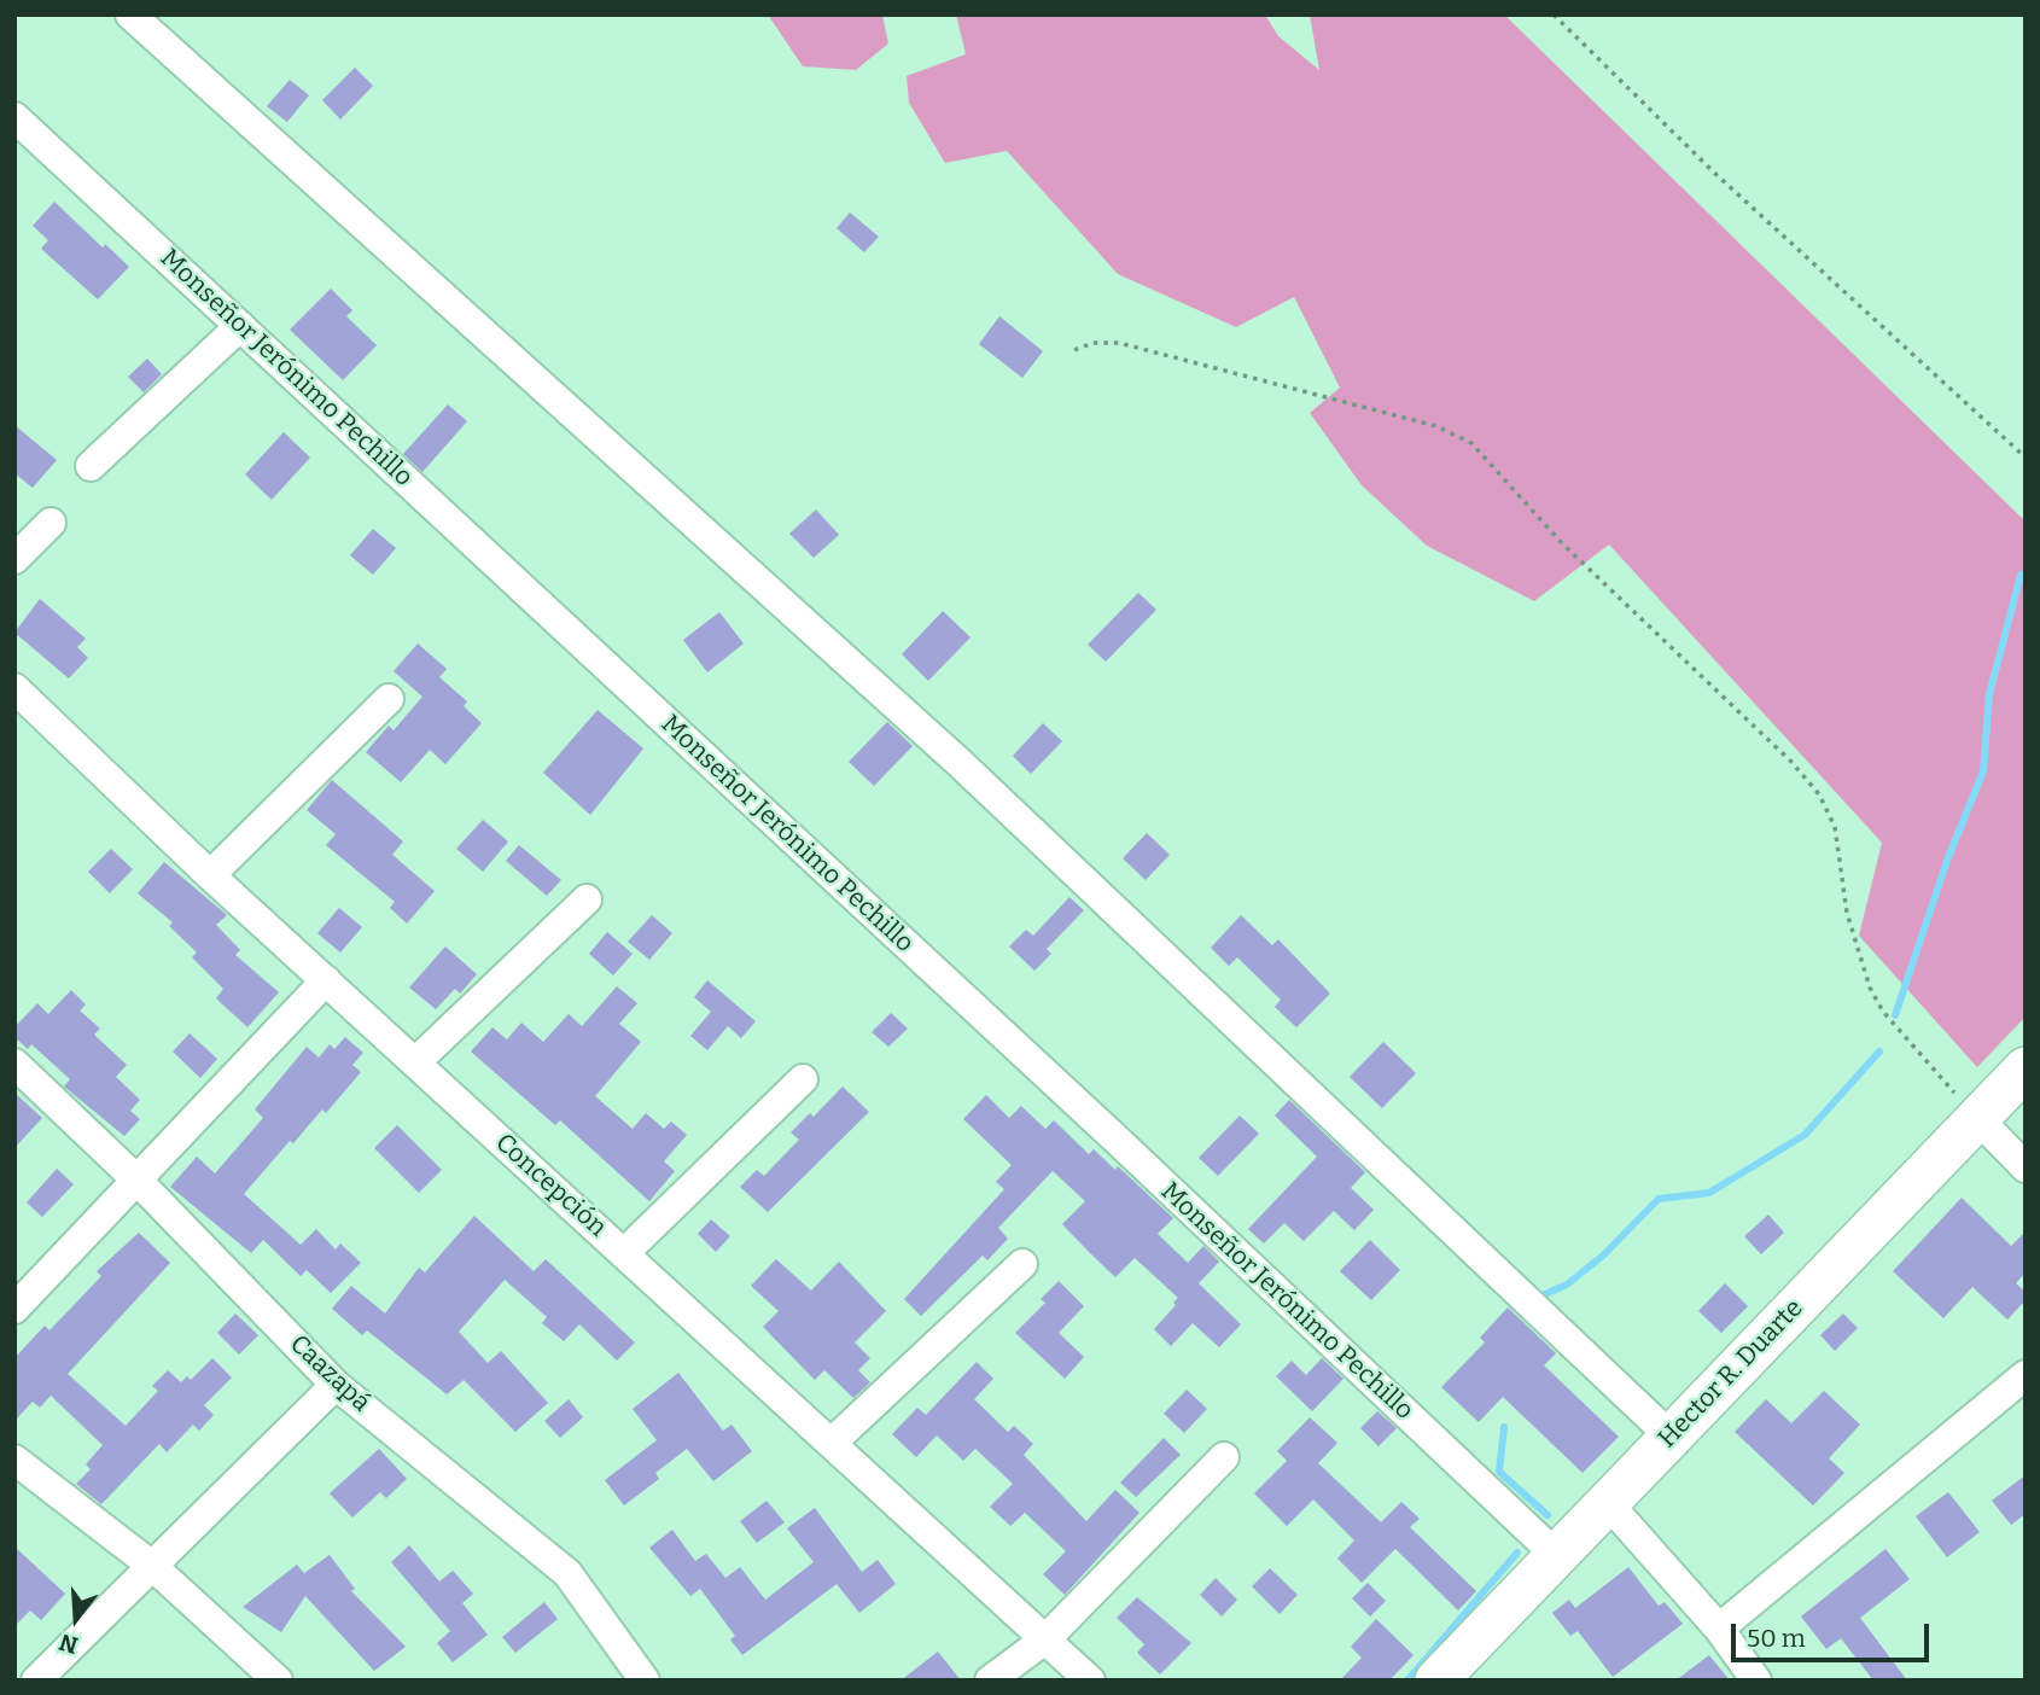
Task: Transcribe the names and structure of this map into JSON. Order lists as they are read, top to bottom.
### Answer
{
  "streets": {
    "street": [
      "Monseñor Jerónimo Pechillo",
      "Concepción",
      "Caazapá",
      "Hector R. Duarte"
    ]
  },
  "crossings": [
    ["Monseñor Jerónimo Pechillo", "Hector R. Duarte"]
  ],
  "scale_bar": "50 m",
  "north": "bottom"
}
